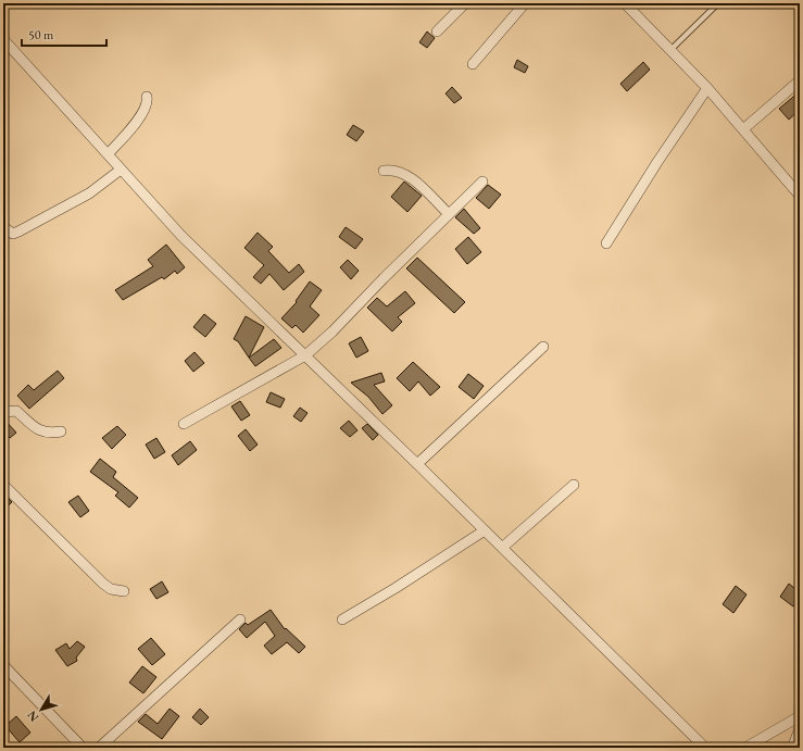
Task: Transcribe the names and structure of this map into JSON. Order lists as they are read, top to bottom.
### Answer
{
  "scale_bar": "50 m",
  "north": "bottom left"
}
